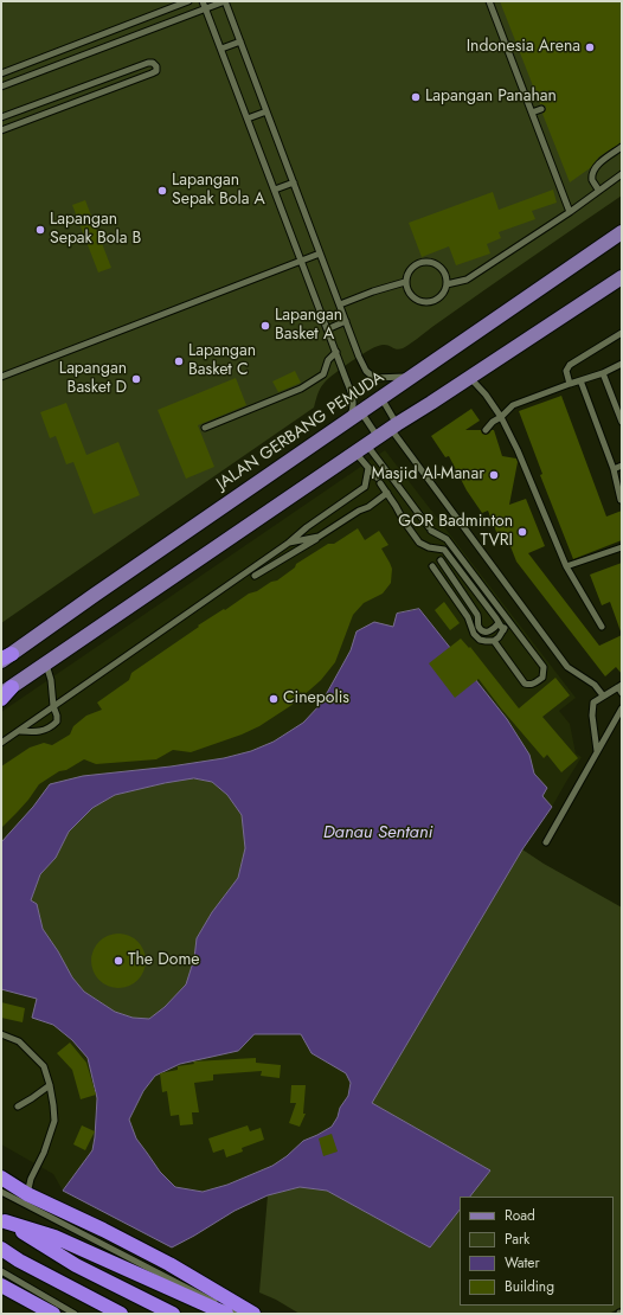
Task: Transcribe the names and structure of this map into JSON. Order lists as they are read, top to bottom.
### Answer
{
  "streets": {
    "main road": ["JALAN GERBANG PEMUDA"]
  },
  "water": ["Danau Sentani"],
  "places": [
    "Indonesia Arena",
    "Lapangan Panahan",
    "Lapangan Sepak Bola A",
    "Lapangan Sepak Bola B",
    "Lapangan Basket A",
    "Lapangan Basket C",
    "Lapangan Basket D",
    "Masjid Al-Manar",
    "GOR Badminton TVRI",
    "Cinepolis",
    "The Dome"
  ],
  "legend": [
    "Road",
    "Park",
    "Water",
    "Building"
  ]
}
